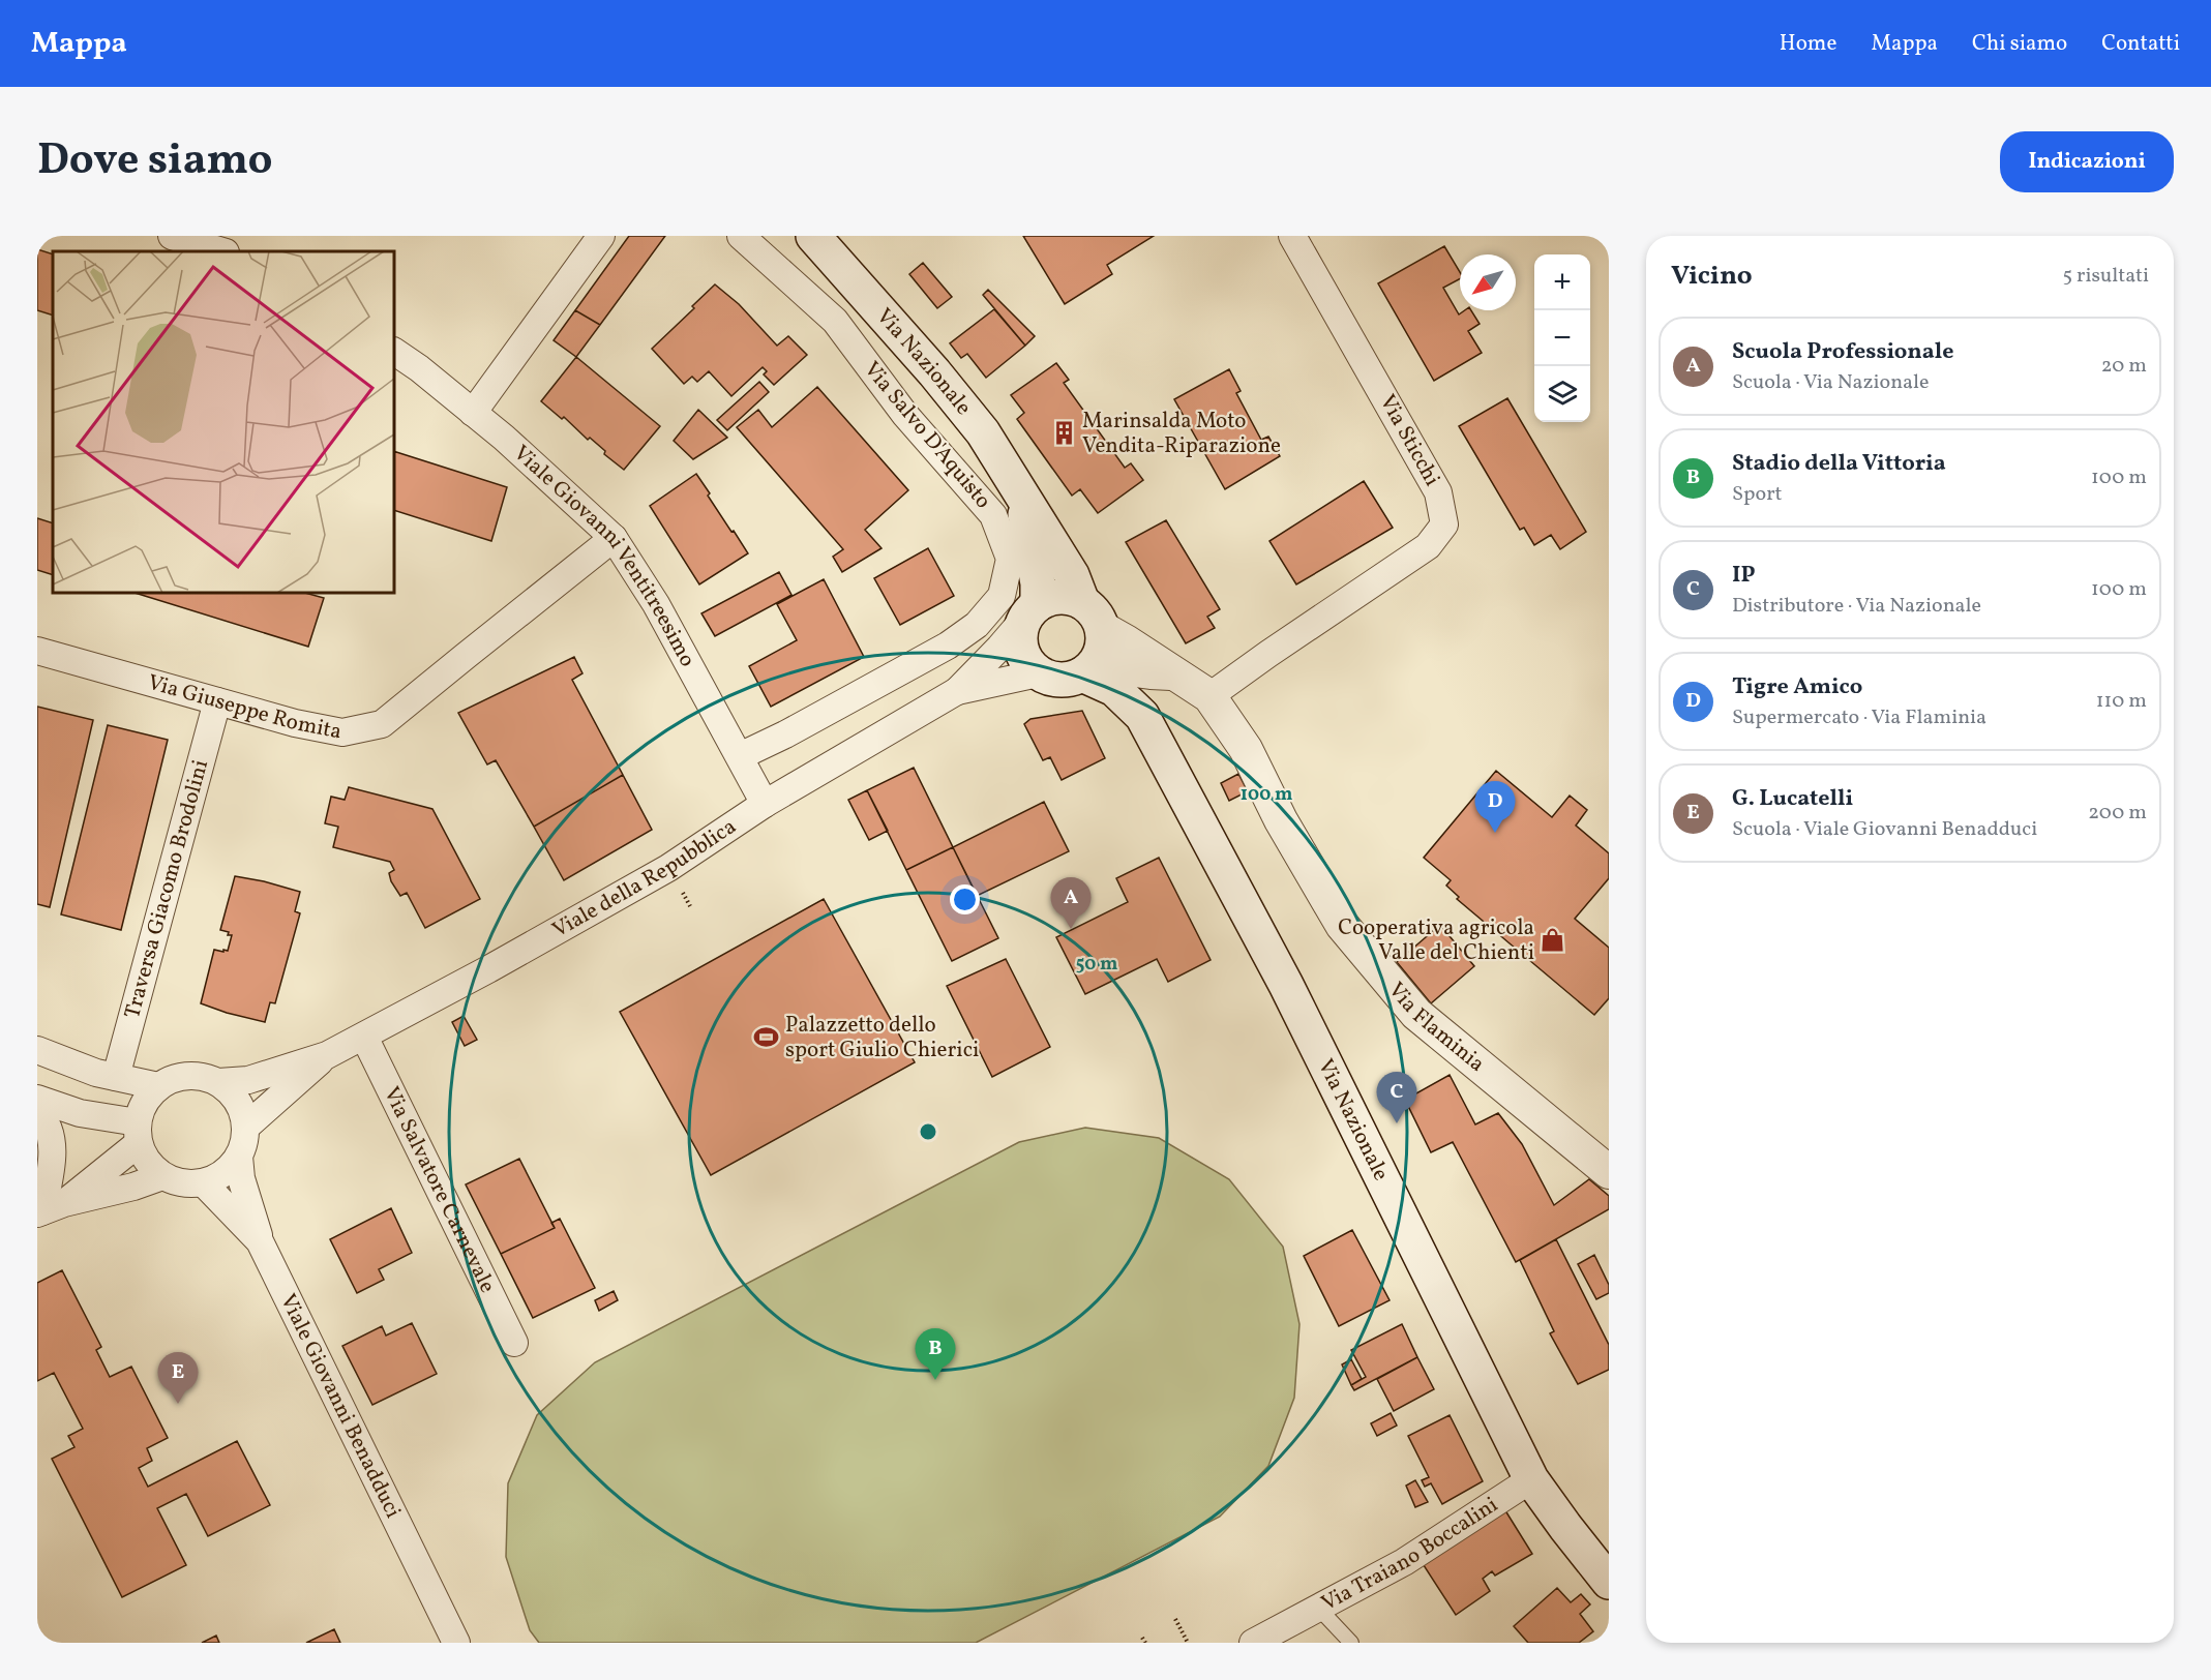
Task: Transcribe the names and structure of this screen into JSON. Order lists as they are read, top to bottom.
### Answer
{
  "streets": {
    "main road": ["Via Nazionale"],
    "street": [
      "Via Salvo D'Aquisto",
      "Via Sticchi",
      "Viale Giovanni Ventitreesimo",
      "Via Giuseppe Romita",
      "Viale della Repubblica",
      "Traversa Giacomo Brodolini",
      "Via Flaminia",
      "Via Salvatore Carnevale",
      "Viale Giovanni Benadduci",
      "Via Traiano Boccalini"
    ]
  },
  "crossings": [
    ["Via Nazionale", "Viale della Repubblica"],
    ["Via Nazionale", "Via Flaminia"],
    ["Via Nazionale", "Via Traiano Boccalini"],
    ["Via Salvo D'Aquisto", "Viale Giovanni Ventitreesimo"],
    ["Via Sticchi", "Via Flaminia"],
    ["Viale Giovanni Ventitreesimo", "Via Giuseppe Romita"],
    ["Viale Giovanni Ventitreesimo", "Viale della Repubblica"],
    ["Via Giuseppe Romita", "Traversa Giacomo Brodolini"],
    ["Viale della Repubblica", "Via Flaminia"],
    ["Viale della Repubblica", "Via Salvatore Carnevale"],
    ["Viale della Repubblica", "Viale Giovanni Benadduci"]
  ],
  "places": {
    "building": ["Marinsalda Moto Vendita-Riparazione"],
    "shop": ["Cooperativa agricola Valle del Chienti"],
    "sports": ["Palazzetto dello sport Giulio Chierici"]
  },
  "north": "bottom left",
  "page": {
    "header": "Mappa",
    "nav": [
      "Home",
      "Mappa",
      "Chi siamo",
      "Contatti"
    ],
    "title": "Dove siamo",
    "buttons": "Indicazioni",
    "heading": ["Vicino", "5 risultati"],
    "map_buttons": ["+", "−"],
    "list": [
      {
        "mark": "A",
        "name": "Scuola Professionale",
        "note": "Scuola · Via Nazionale",
        "value": "20 m"
      },
      {
        "mark": "B",
        "name": "Stadio della Vittoria",
        "note": "Sport",
        "value": "100 m"
      },
      {
        "mark": "C",
        "name": "IP",
        "note": "Distributore · Via Nazionale",
        "value": "100 m"
      },
      {
        "mark": "D",
        "name": "Tigre Amico",
        "note": "Supermercato · Via Flaminia",
        "value": "110 m"
      },
      {
        "mark": "E",
        "name": "G. Lucatelli",
        "note": "Scuola · Viale Giovanni Benadduci",
        "value": "200 m"
      }
    ],
    "pins": [
      "D",
      "A",
      "C",
      "B",
      "E"
    ]
  },
  "rings": ["100 m", "50 m"]
}
